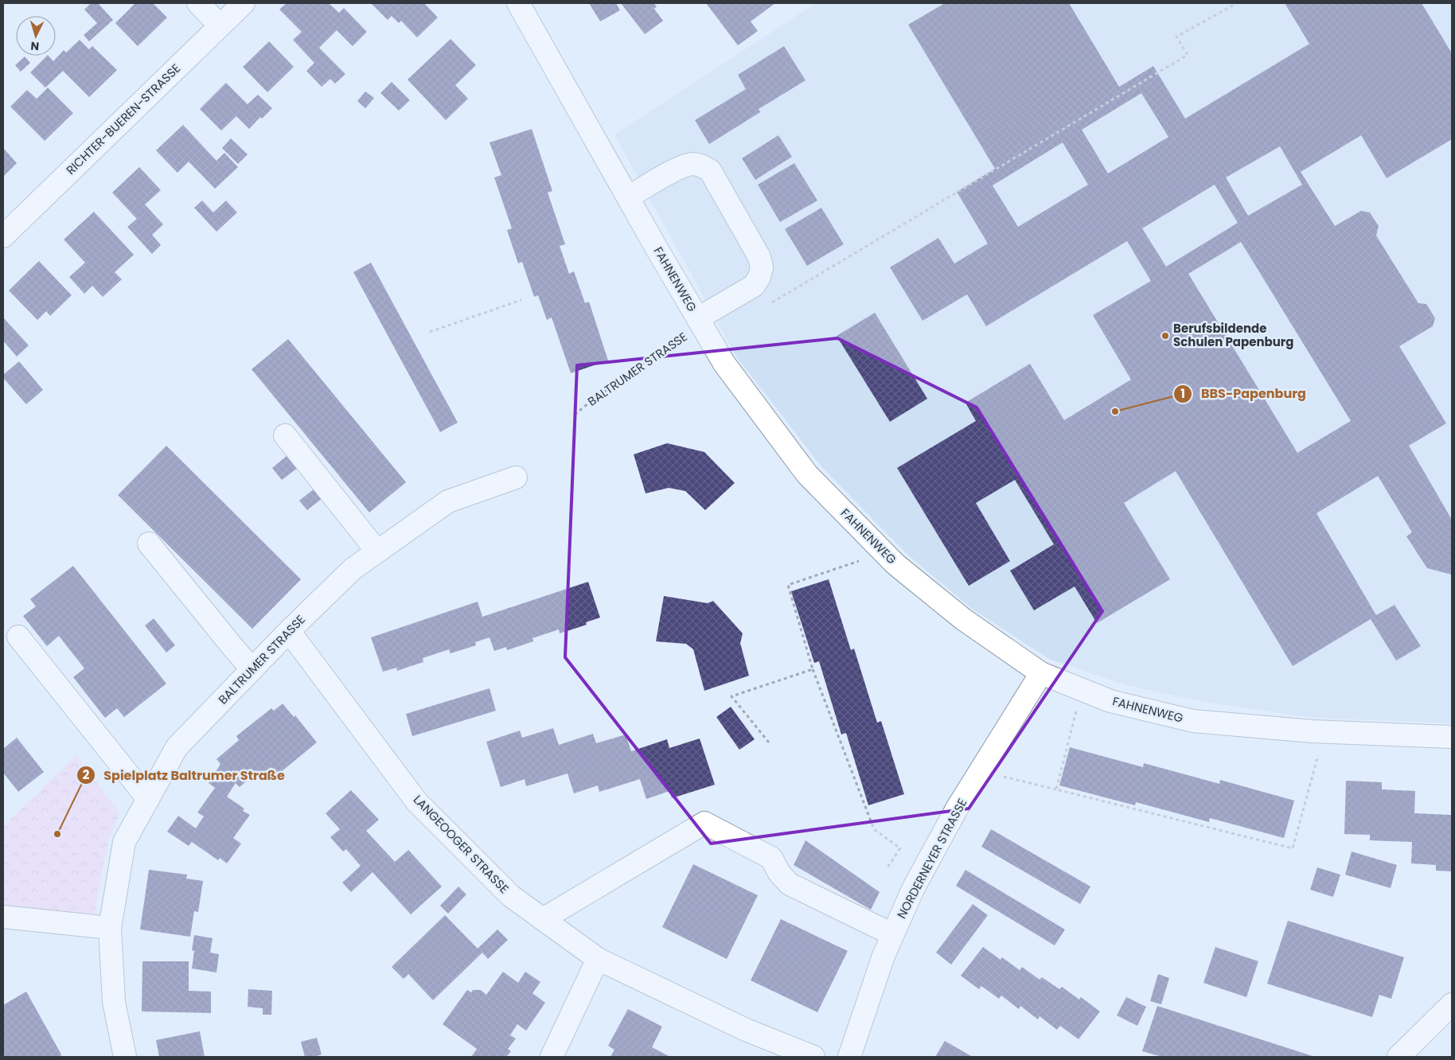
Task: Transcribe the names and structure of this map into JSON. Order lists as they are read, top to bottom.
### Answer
{
  "streets": {
    "street": [
      "RICHTER-BUEREN-STRASSE",
      "FAHNENWEG",
      "BALTRUMER STRASSE",
      "LANGEOOGER STRASSE",
      "NORDERNEYER STRASSE"
    ]
  },
  "crossings": [
    ["FAHNENWEG", "BALTRUMER STRASSE"],
    ["FAHNENWEG", "NORDERNEYER STRASSE"],
    ["BALTRUMER STRASSE", "LANGEOOGER STRASSE"]
  ],
  "places": ["Berufsbildende Schulen Papenburg", "BBS-Papenburg", "Spielplatz Baltrumer Straße"],
  "north": "bottom"
}
